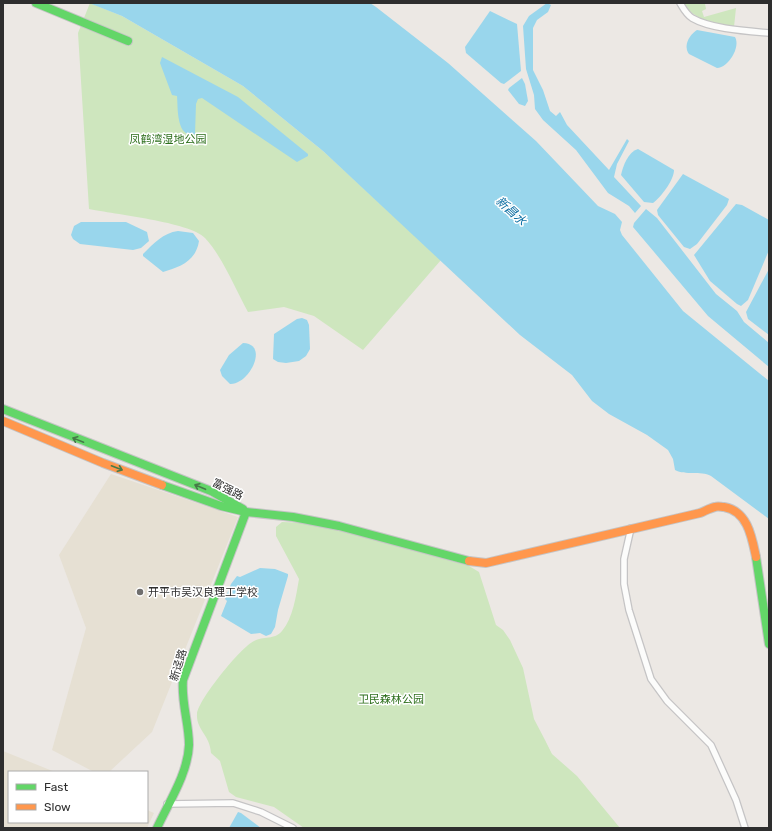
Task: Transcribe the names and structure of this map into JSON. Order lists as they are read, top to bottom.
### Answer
{
  "streets": {
    "street": ["富强路", "新迳路"]
  },
  "crossings": [
    ["富强路", "新迳路"]
  ],
  "water": ["新昌水"],
  "parks": ["凤鹤湾湿地公园", "卫民森林公园"],
  "places": ["开平市吴汉良理工学校"],
  "legend": ["Fast", "Slow"]
}
